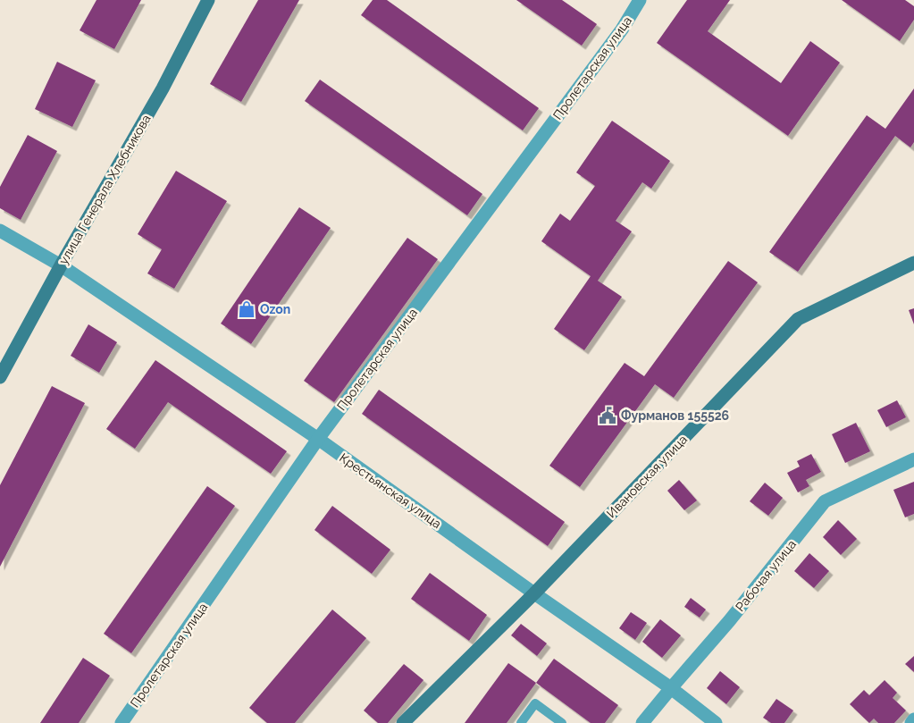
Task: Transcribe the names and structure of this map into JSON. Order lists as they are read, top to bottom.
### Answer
{
  "streets": {
    "street": [
      "Пролетарская улица",
      "улица Генерала Хлебникова",
      "Ивановская улица",
      "Крестьянская улица",
      "Рабочая улица"
    ]
  },
  "crossings": [
    ["Пролетарская улица", "Крестьянская улица"],
    ["улица Генерала Хлебникова", "Крестьянская улица"],
    ["Ивановская улица", "Крестьянская улица"],
    ["Крестьянская улица", "Рабочая улица"]
  ],
  "places": {
    "shop": ["Ozon"],
    "public building": ["Фурманов 155526"]
  }
}
